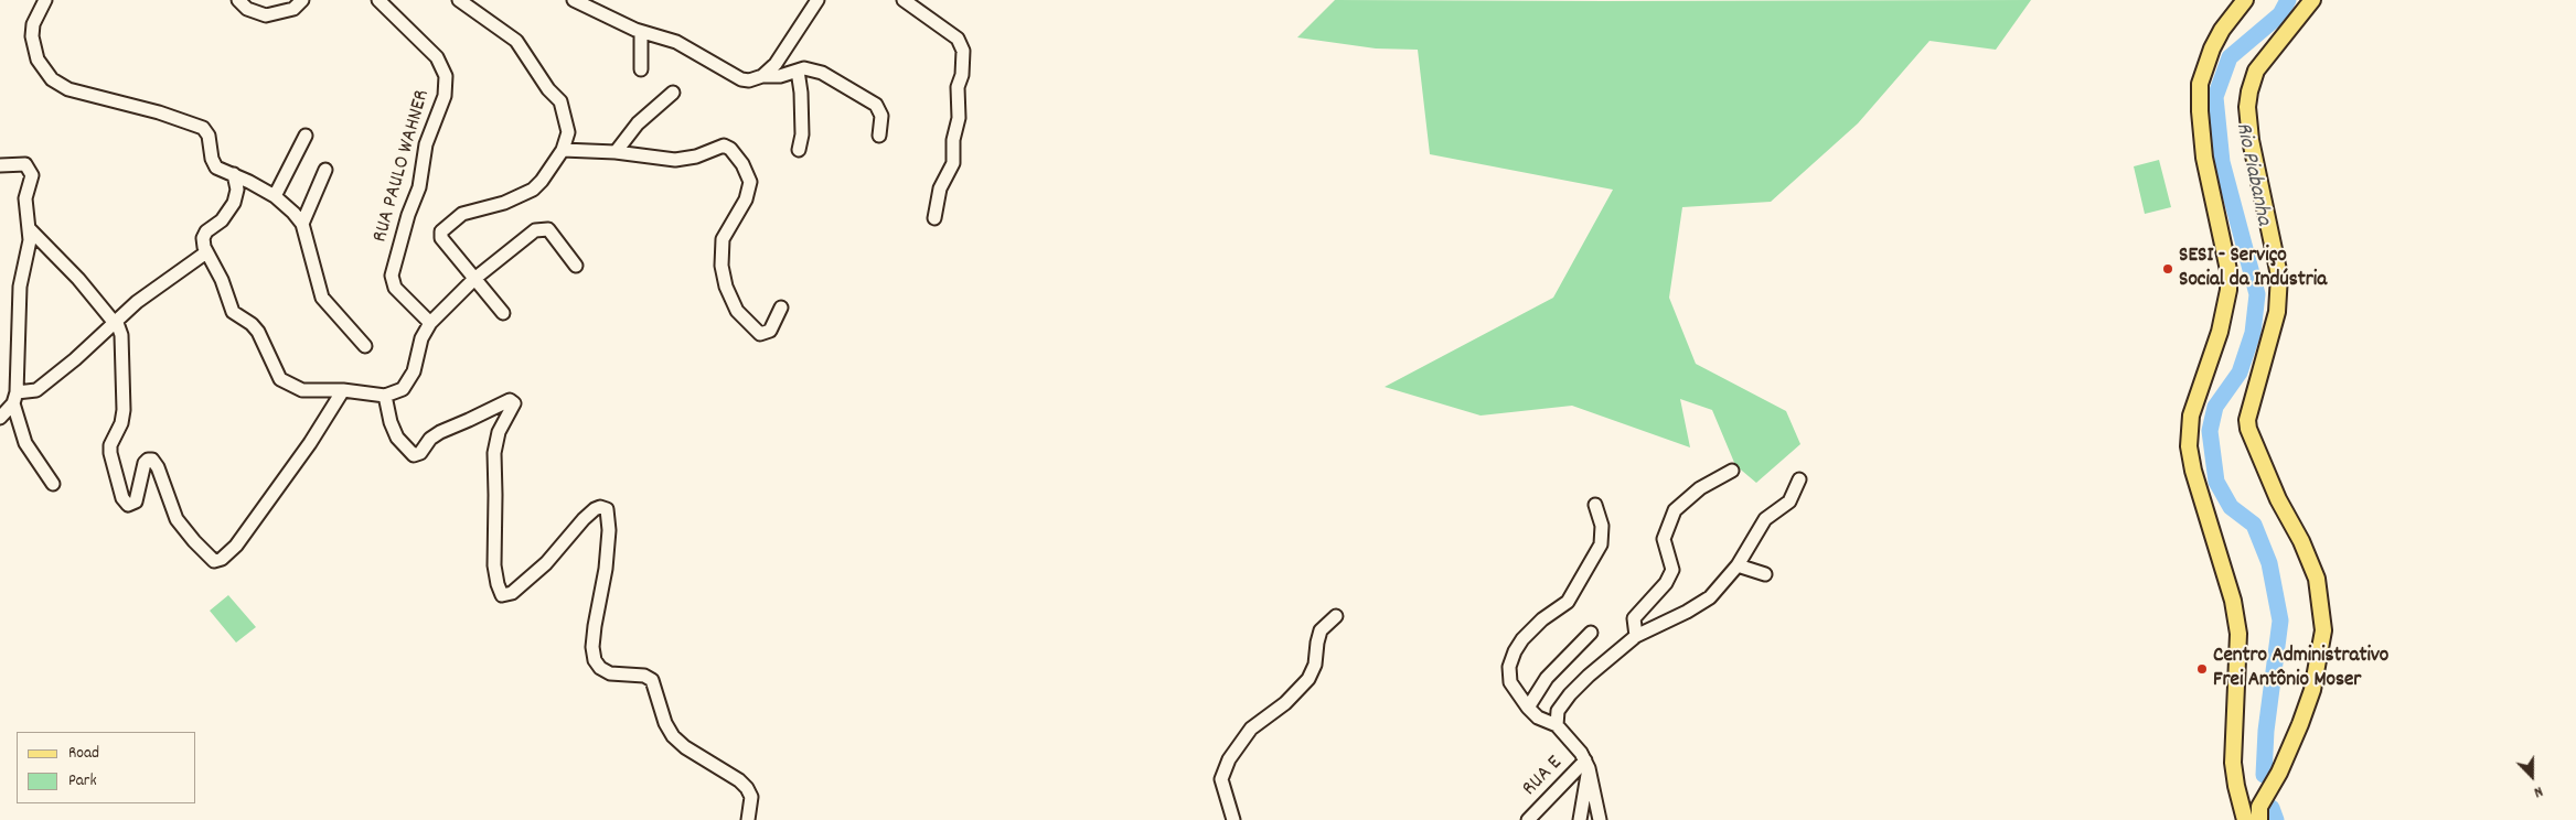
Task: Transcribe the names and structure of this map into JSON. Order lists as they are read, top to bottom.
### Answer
{
  "streets": {
    "street": ["RUA PAULO WAHNER", "RUA E"]
  },
  "water": ["Rio Piabanha"],
  "places": ["SESI - Serviço Social da Indústria", "Centro Administrativo Frei Antônio Moser"],
  "legend": ["Road", "Park"],
  "north": "bottom"
}
